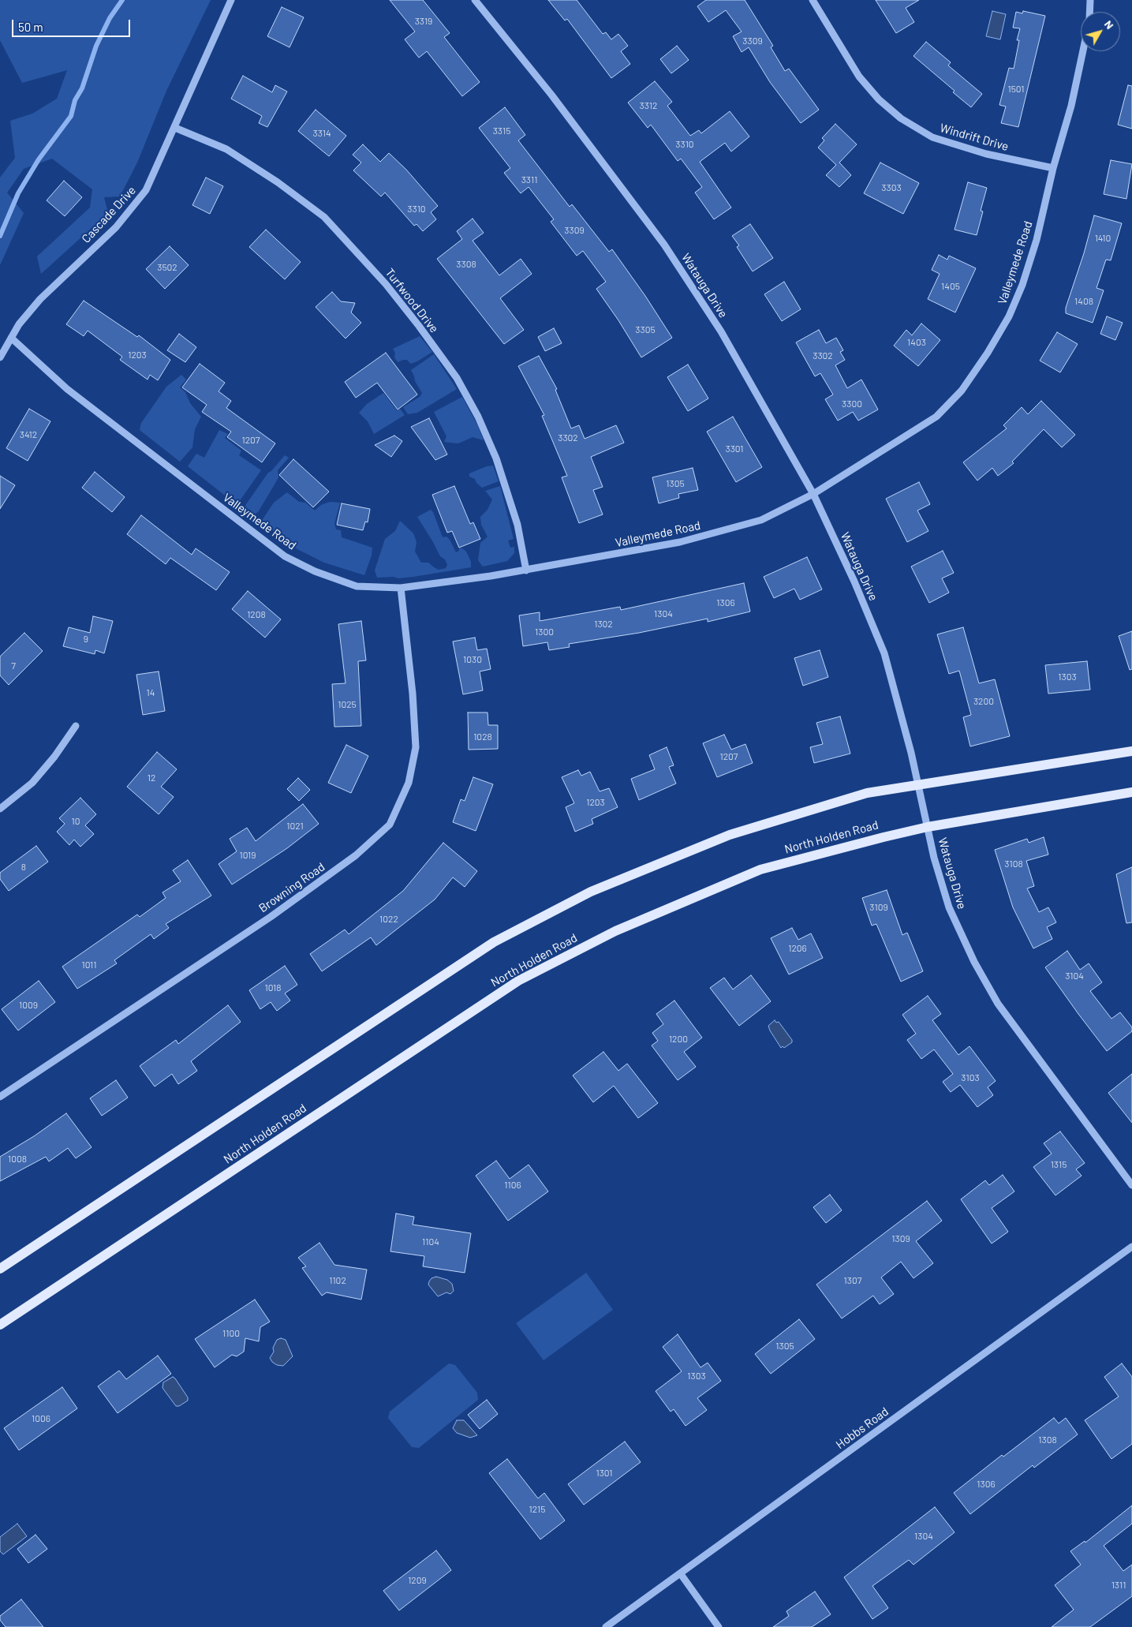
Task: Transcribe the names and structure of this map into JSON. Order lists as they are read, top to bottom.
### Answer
{
  "streets": {
    "main road": ["North Holden Road"],
    "street": [
      "Windrift Drive",
      "Cascade Drive",
      "Valleymede Road",
      "Watauga Drive",
      "Turfwood Drive",
      "Browning Road",
      "Hobbs Road"
    ]
  },
  "crossings": [
    ["Windrift Drive", "Valleymede Road"],
    ["Cascade Drive", "Valleymede Road"],
    ["Cascade Drive", "Turfwood Drive"],
    ["Valleymede Road", "Watauga Drive"],
    ["Valleymede Road", "Turfwood Drive"],
    ["Valleymede Road", "Browning Road"],
    ["Watauga Drive", "North Holden Road"]
  ],
  "house_numbers": [
    "3319",
    "3309",
    "1501",
    "3312",
    "3315",
    "3314",
    "3310",
    "3311",
    "3303",
    "3310",
    "3309",
    "1410",
    "3308",
    "3502",
    "1405",
    "1408",
    "3305",
    "1403",
    "1203",
    "3302",
    "3300",
    "3412",
    "3302",
    "1207",
    "3301",
    "1305",
    "1306",
    "1304",
    "1208",
    "1302",
    "1300",
    "9",
    "1030",
    "7",
    "1303",
    "14",
    "3200",
    "1025",
    "1028",
    "1207",
    "12",
    "1203",
    "10",
    "1021",
    "1019",
    "3108",
    "8",
    "3109",
    "1022",
    "1206",
    "1011",
    "3104",
    "1018",
    "1009",
    "1200",
    "3103",
    "1008",
    "1315",
    "1106",
    "1309",
    "1104",
    "1102",
    "1307",
    "1100",
    "1305",
    "1303",
    "1006",
    "1308",
    "1301",
    "1306",
    "1215",
    "1304",
    "1209",
    "1311"
  ],
  "scale_bar": "50 m",
  "north": "top right"
}
